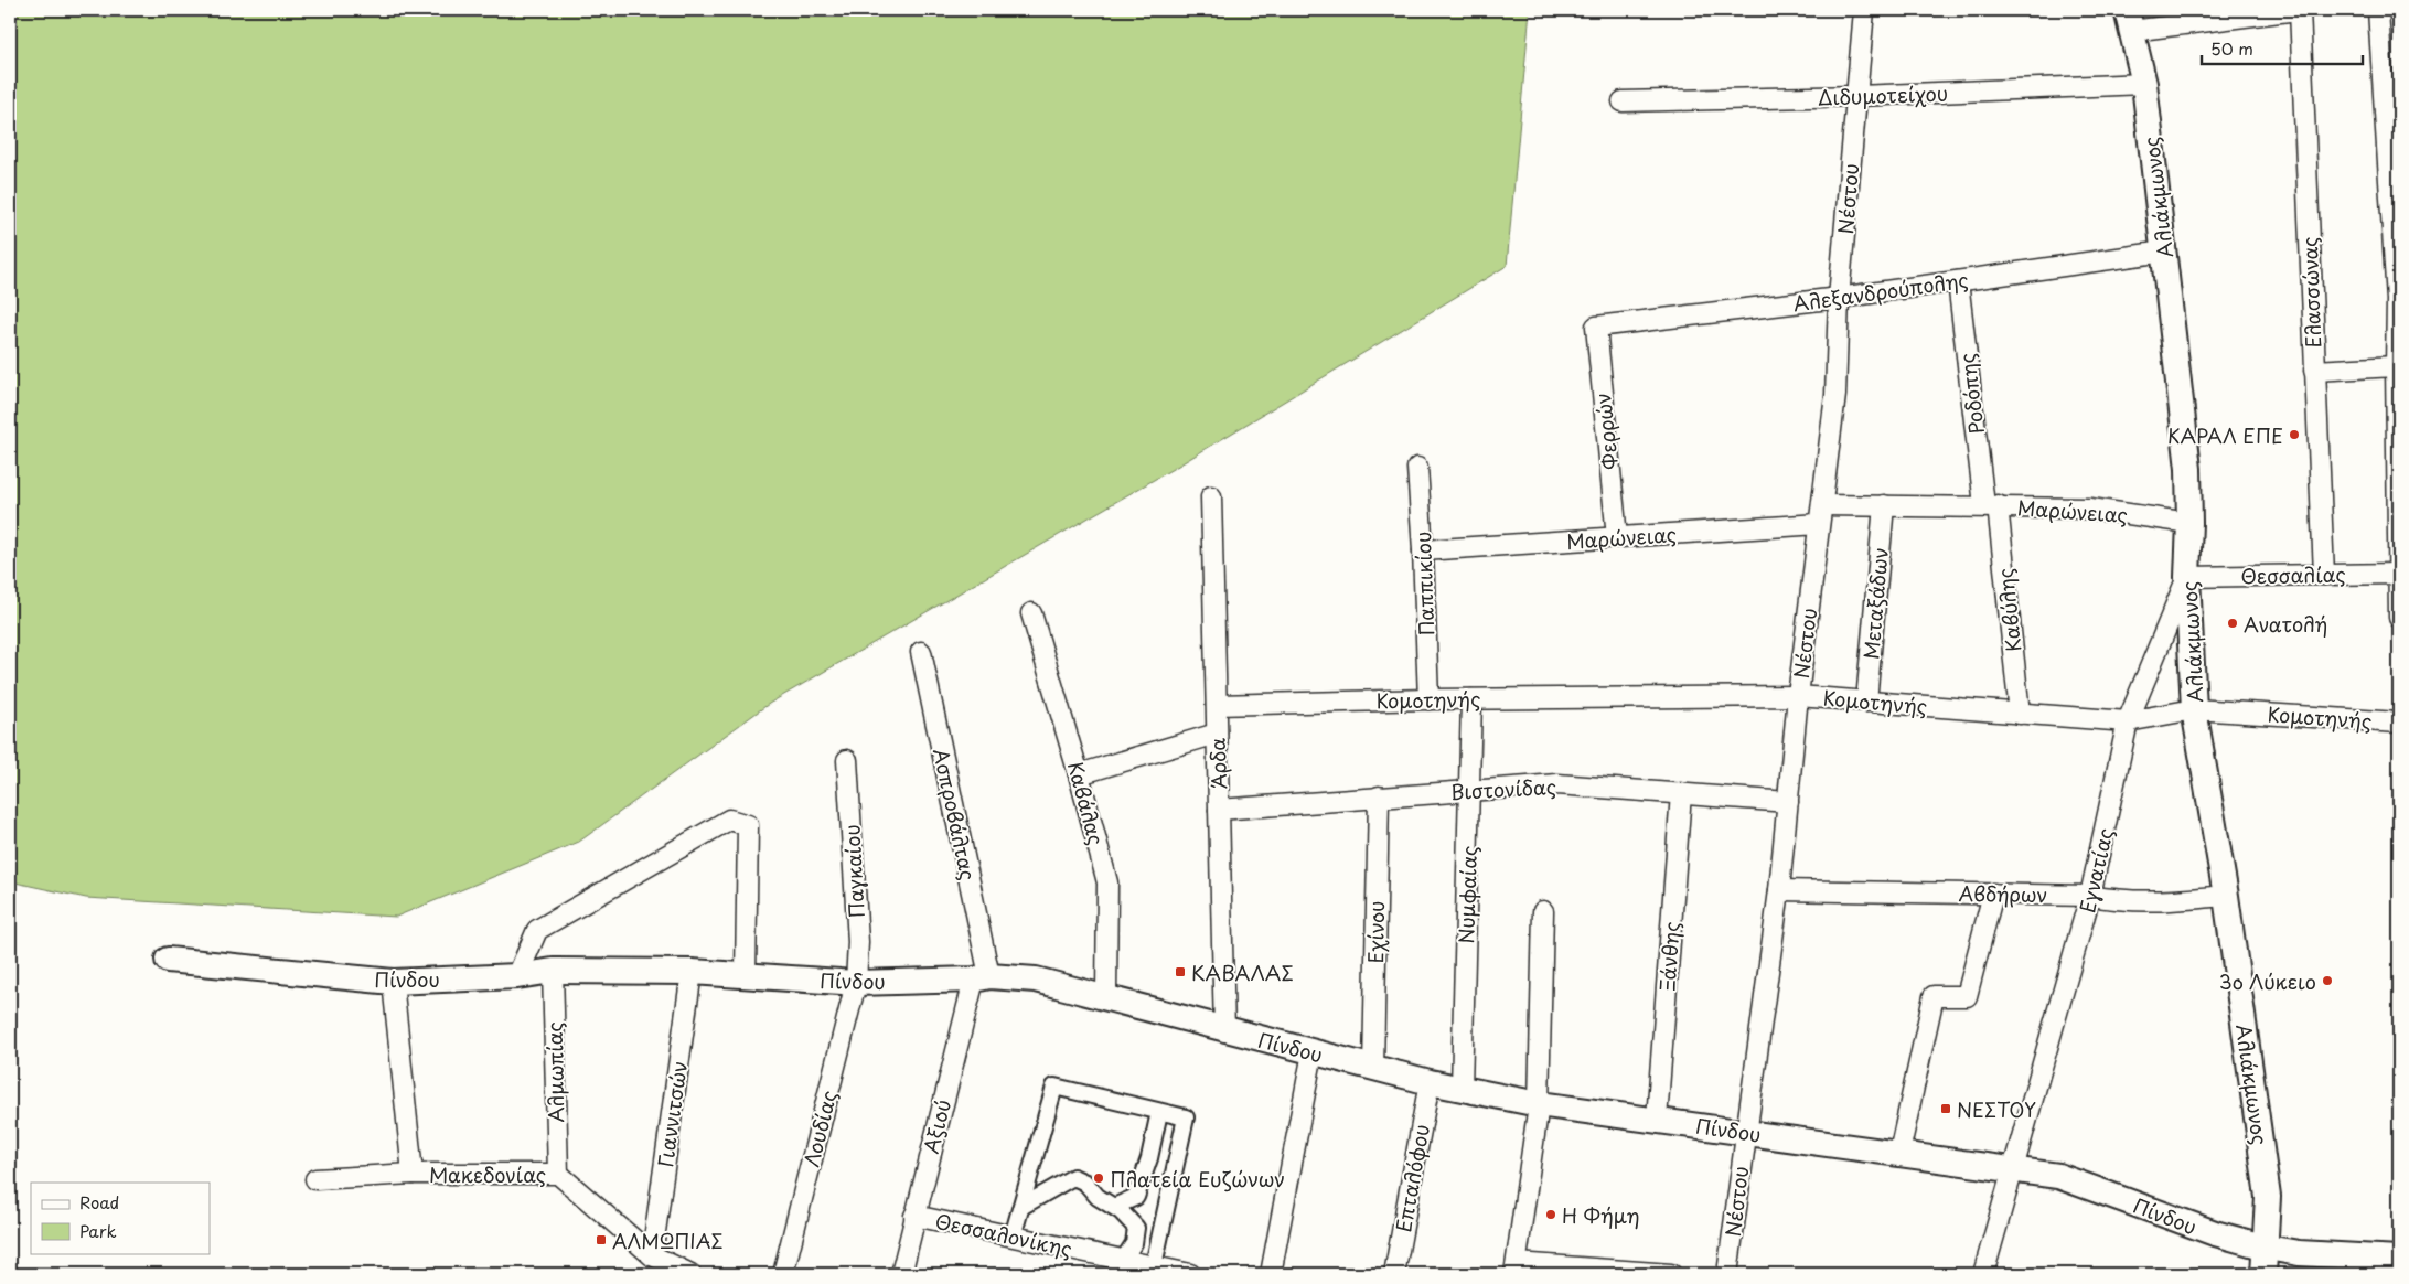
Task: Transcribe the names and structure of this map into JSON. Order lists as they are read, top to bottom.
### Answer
{
  "streets": {
    "street": [
      "Διδυμοτείχου",
      "Αλιάκμωνος",
      "Νέστου",
      "Αλεξανδρούπολης",
      "Ελασσώνας",
      "Ροδόπης",
      "Φερρών",
      "Μαρώνειας",
      "Θεσσαλίας",
      "Παππικίου",
      "Μεταξάδων",
      "Καβύλης",
      "Κομοτηνής",
      "Άρδα",
      "Βιστονίδας",
      "Καβάλας",
      "Ασπροβάλτας",
      "Εγνατίας",
      "Παγκαίου",
      "Αβδήρων",
      "Νυμφαίας",
      "Εχίνου",
      "Ξάνθης",
      "Πίνδου",
      "Αλμωπίας",
      "Γιαννιτσών",
      "Αξιού",
      "Λουδίας",
      "Μακεδονίας",
      "Επταλόφου",
      "Θεσσαλονίκης"
    ]
  },
  "crossings": [
    ["Διδυμοτείχου", "Αλιάκμωνος"],
    ["Διδυμοτείχου", "Νέστου"],
    ["Αλιάκμωνος", "Αλεξανδρούπολης"],
    ["Αλιάκμωνος", "Μαρώνειας"],
    ["Αλιάκμωνος", "Θεσσαλίας"],
    ["Αλιάκμωνος", "Κομοτηνής"],
    ["Αλιάκμωνος", "Εγνατίας"],
    ["Αλιάκμωνος", "Αβδήρων"],
    ["Αλιάκμωνος", "Πίνδου"],
    ["Νέστου", "Αλεξανδρούπολης"],
    ["Νέστου", "Μαρώνειας"],
    ["Νέστου", "Κομοτηνής"],
    ["Νέστου", "Βιστονίδας"],
    ["Νέστου", "Αβδήρων"],
    ["Νέστου", "Πίνδου"],
    ["Αλεξανδρούπολης", "Ροδόπης"],
    ["Αλεξανδρούπολης", "Φερρών"],
    ["Ελασσώνας", "Θεσσαλίας"],
    ["Ροδόπης", "Μαρώνειας"],
    ["Ροδόπης", "Καβύλης"],
    ["Φερρών", "Μαρώνειας"],
    ["Μαρώνειας", "Παππικίου"],
    ["Μαρώνειας", "Μεταξάδων"],
    ["Μαρώνειας", "Καβύλης"],
    ["Θεσσαλίας", "Εγνατίας"],
    ["Παππικίου", "Κομοτηνής"],
    ["Μεταξάδων", "Κομοτηνής"],
    ["Καβύλης", "Κομοτηνής"],
    ["Κομοτηνής", "Άρδα"],
    ["Κομοτηνής", "Εγνατίας"],
    ["Κομοτηνής", "Νυμφαίας"],
    ["Άρδα", "Βιστονίδας"],
    ["Άρδα", "Πίνδου"],
    ["Βιστονίδας", "Νυμφαίας"],
    ["Βιστονίδας", "Εχίνου"],
    ["Βιστονίδας", "Ξάνθης"],
    ["Καβάλας", "Πίνδου"],
    ["Ασπροβάλτας", "Πίνδου"],
    ["Ασπροβάλτας", "Αξιού"],
    ["Εγνατίας", "Αβδήρων"],
    ["Εγνατίας", "Πίνδου"],
    ["Παγκαίου", "Πίνδου"],
    ["Παγκαίου", "Λουδίας"],
    ["Νυμφαίας", "Πίνδου"],
    ["Εχίνου", "Πίνδου"],
    ["Ξάνθης", "Πίνδου"],
    ["Πίνδου", "Αλμωπίας"],
    ["Πίνδου", "Γιαννιτσών"],
    ["Πίνδου", "Αξιού"],
    ["Πίνδου", "Λουδίας"],
    ["Πίνδου", "Επταλόφου"],
    ["Αλμωπίας", "Μακεδονίας"],
    ["Γιαννιτσών", "Μακεδονίας"],
    ["Αξιού", "Θεσσαλονίκης"]
  ],
  "places": {
    "other": [
      "ΚΑΡΑΛ ΕΠΕ",
      "Ανατολή",
      "3ο Λύκειο",
      "Πλατεία Ευζώνων",
      "Η Φήμη"
    ],
    "transit": ["ΚΑΒΑΛΑΣ", "ΝΕΣΤΟΥ", "ΑΛΜΩΠΙΑΣ"]
  },
  "legend": ["Road", "Park"],
  "scale_bar": "50 m"
}
